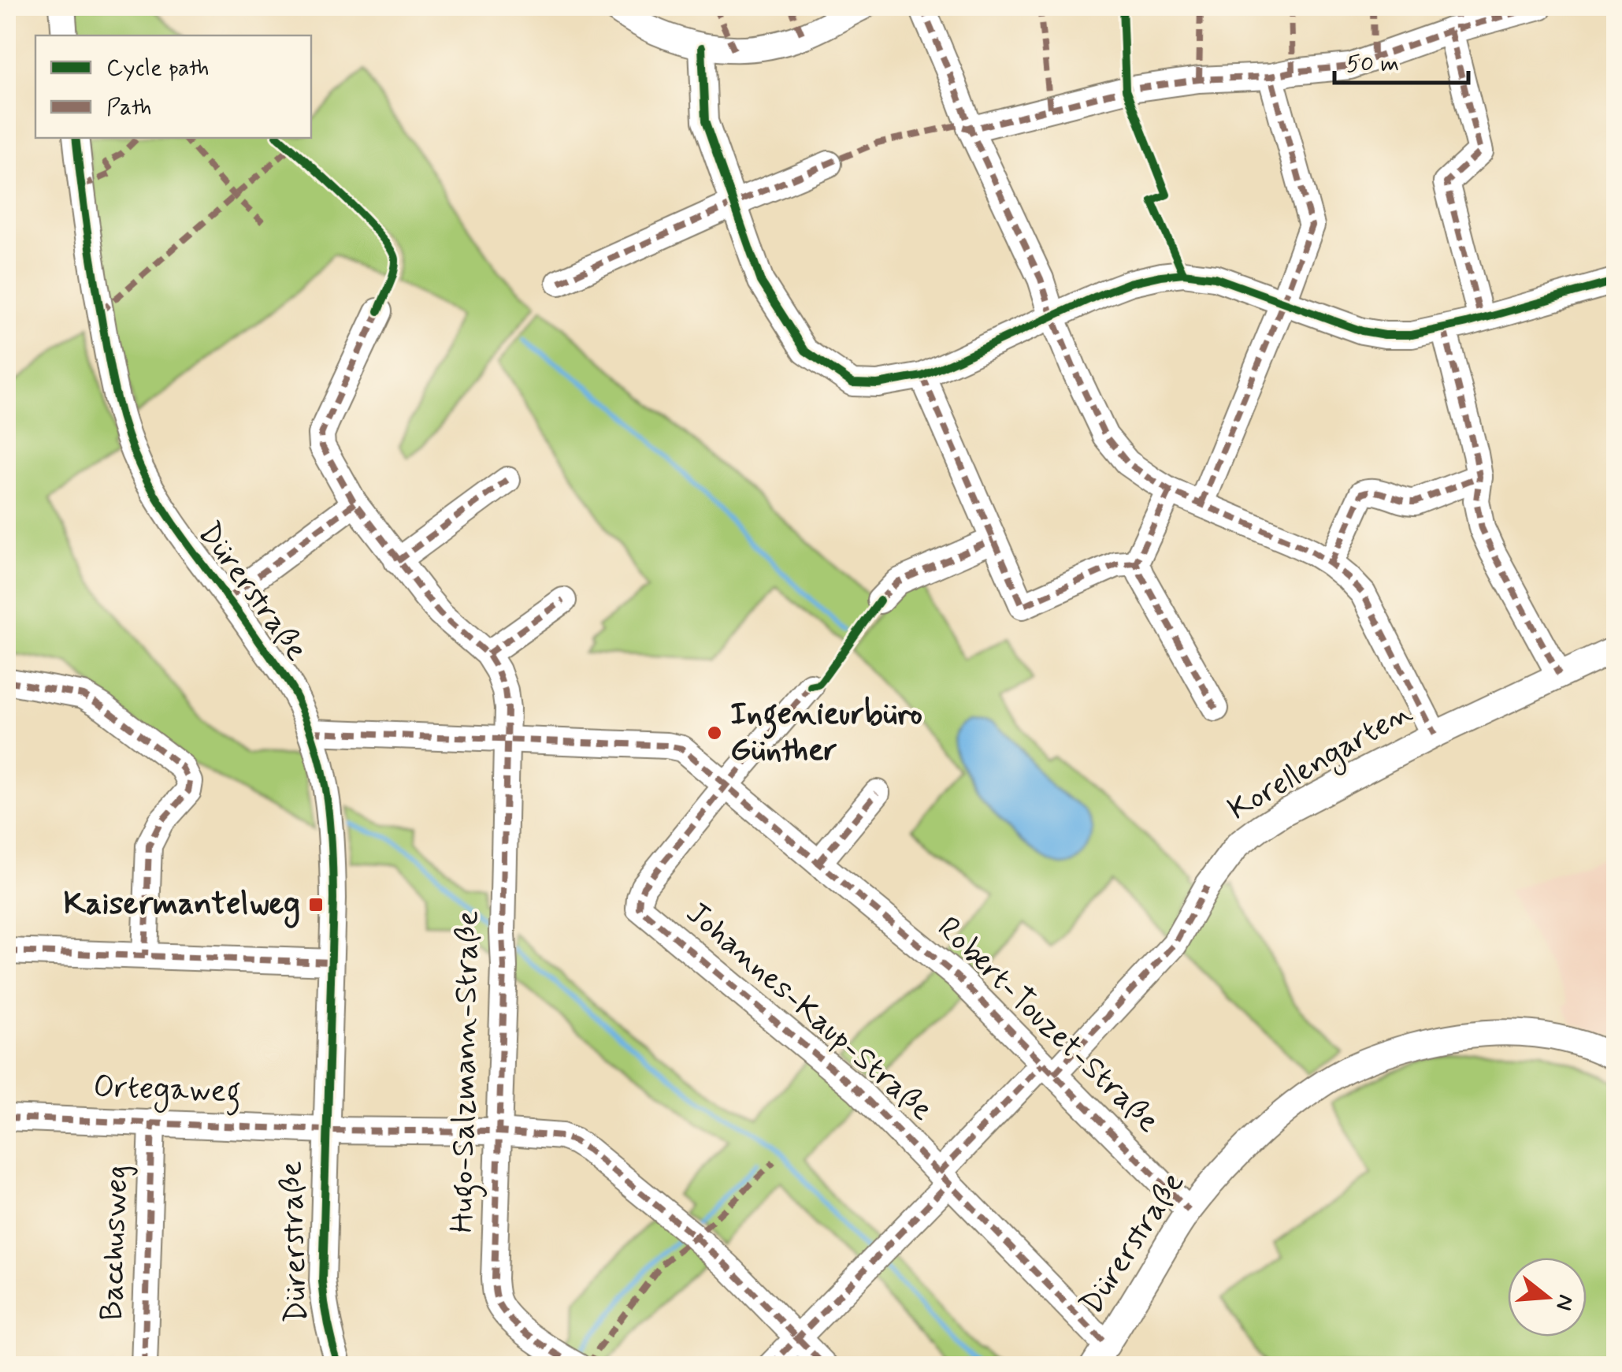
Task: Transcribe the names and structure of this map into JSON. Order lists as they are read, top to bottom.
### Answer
{
  "streets": {
    "street": [
      "Dürerstraße",
      "Korellengarten",
      "Johannes-Kaup-Straße",
      "Robert-Touzet-Straße",
      "Hugo-Salzmann-Straße",
      "Ortegaweg",
      "Bacchusweg"
    ]
  },
  "crossings": [
    ["Dürerstraße", "Johannes-Kaup-Straße"],
    ["Dürerstraße", "Robert-Touzet-Straße"],
    ["Dürerstraße", "Ortegaweg"],
    ["Korellengarten", "Johannes-Kaup-Straße"],
    ["Korellengarten", "Robert-Touzet-Straße"],
    ["Johannes-Kaup-Straße", "Robert-Touzet-Straße"],
    ["Robert-Touzet-Straße", "Hugo-Salzmann-Straße"],
    ["Hugo-Salzmann-Straße", "Ortegaweg"],
    ["Ortegaweg", "Bacchusweg"]
  ],
  "places": {
    "other": ["Ingenieurbüro Günther"],
    "transit": ["Kaisermantelweg"]
  },
  "legend": ["Cycle path", "Path"],
  "scale_bar": "50 m",
  "north": "right"
}
